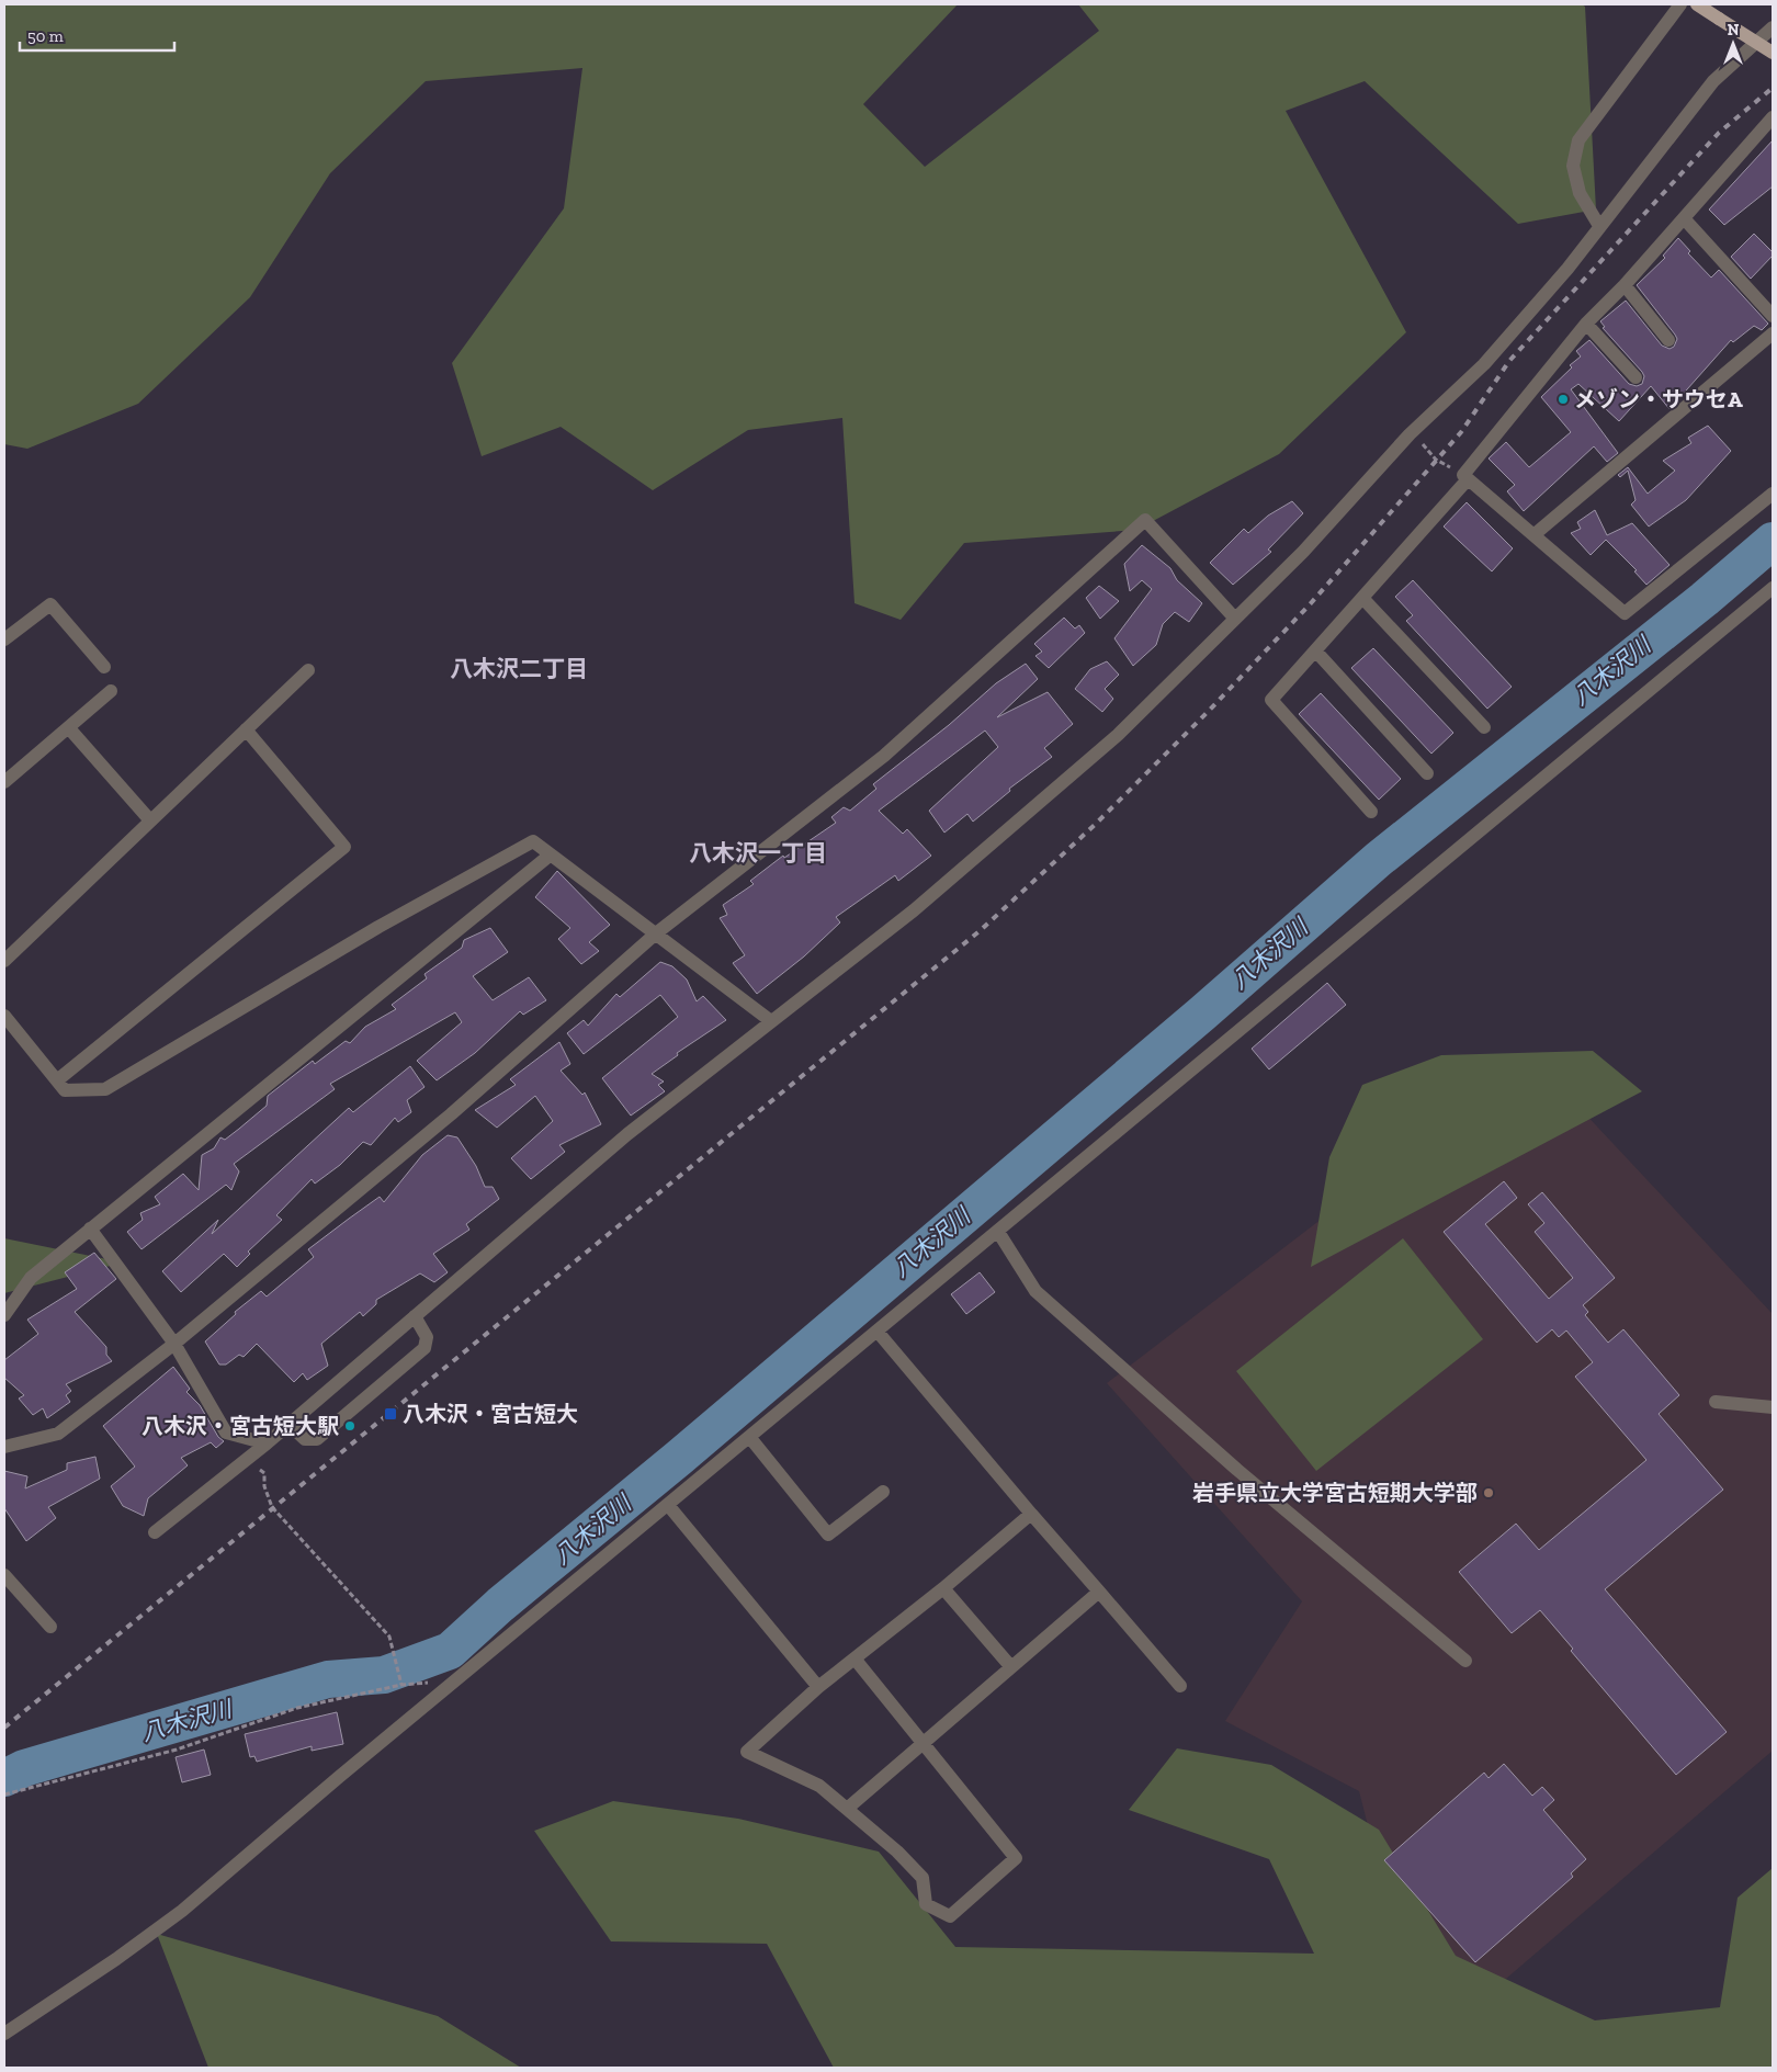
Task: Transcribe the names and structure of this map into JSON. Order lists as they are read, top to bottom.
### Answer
{
  "districts": ["八木沢二丁目", "八木沢一丁目"],
  "water": ["八木沢川"],
  "places": {
    "other": ["メゾン・サウセA", "八木沢・宮古短大駅", "岩手県立大学宮古短期大学部"],
    "transit": ["八木沢・宮古短大"]
  },
  "scale_bar": "50 m",
  "north": "top"
}
